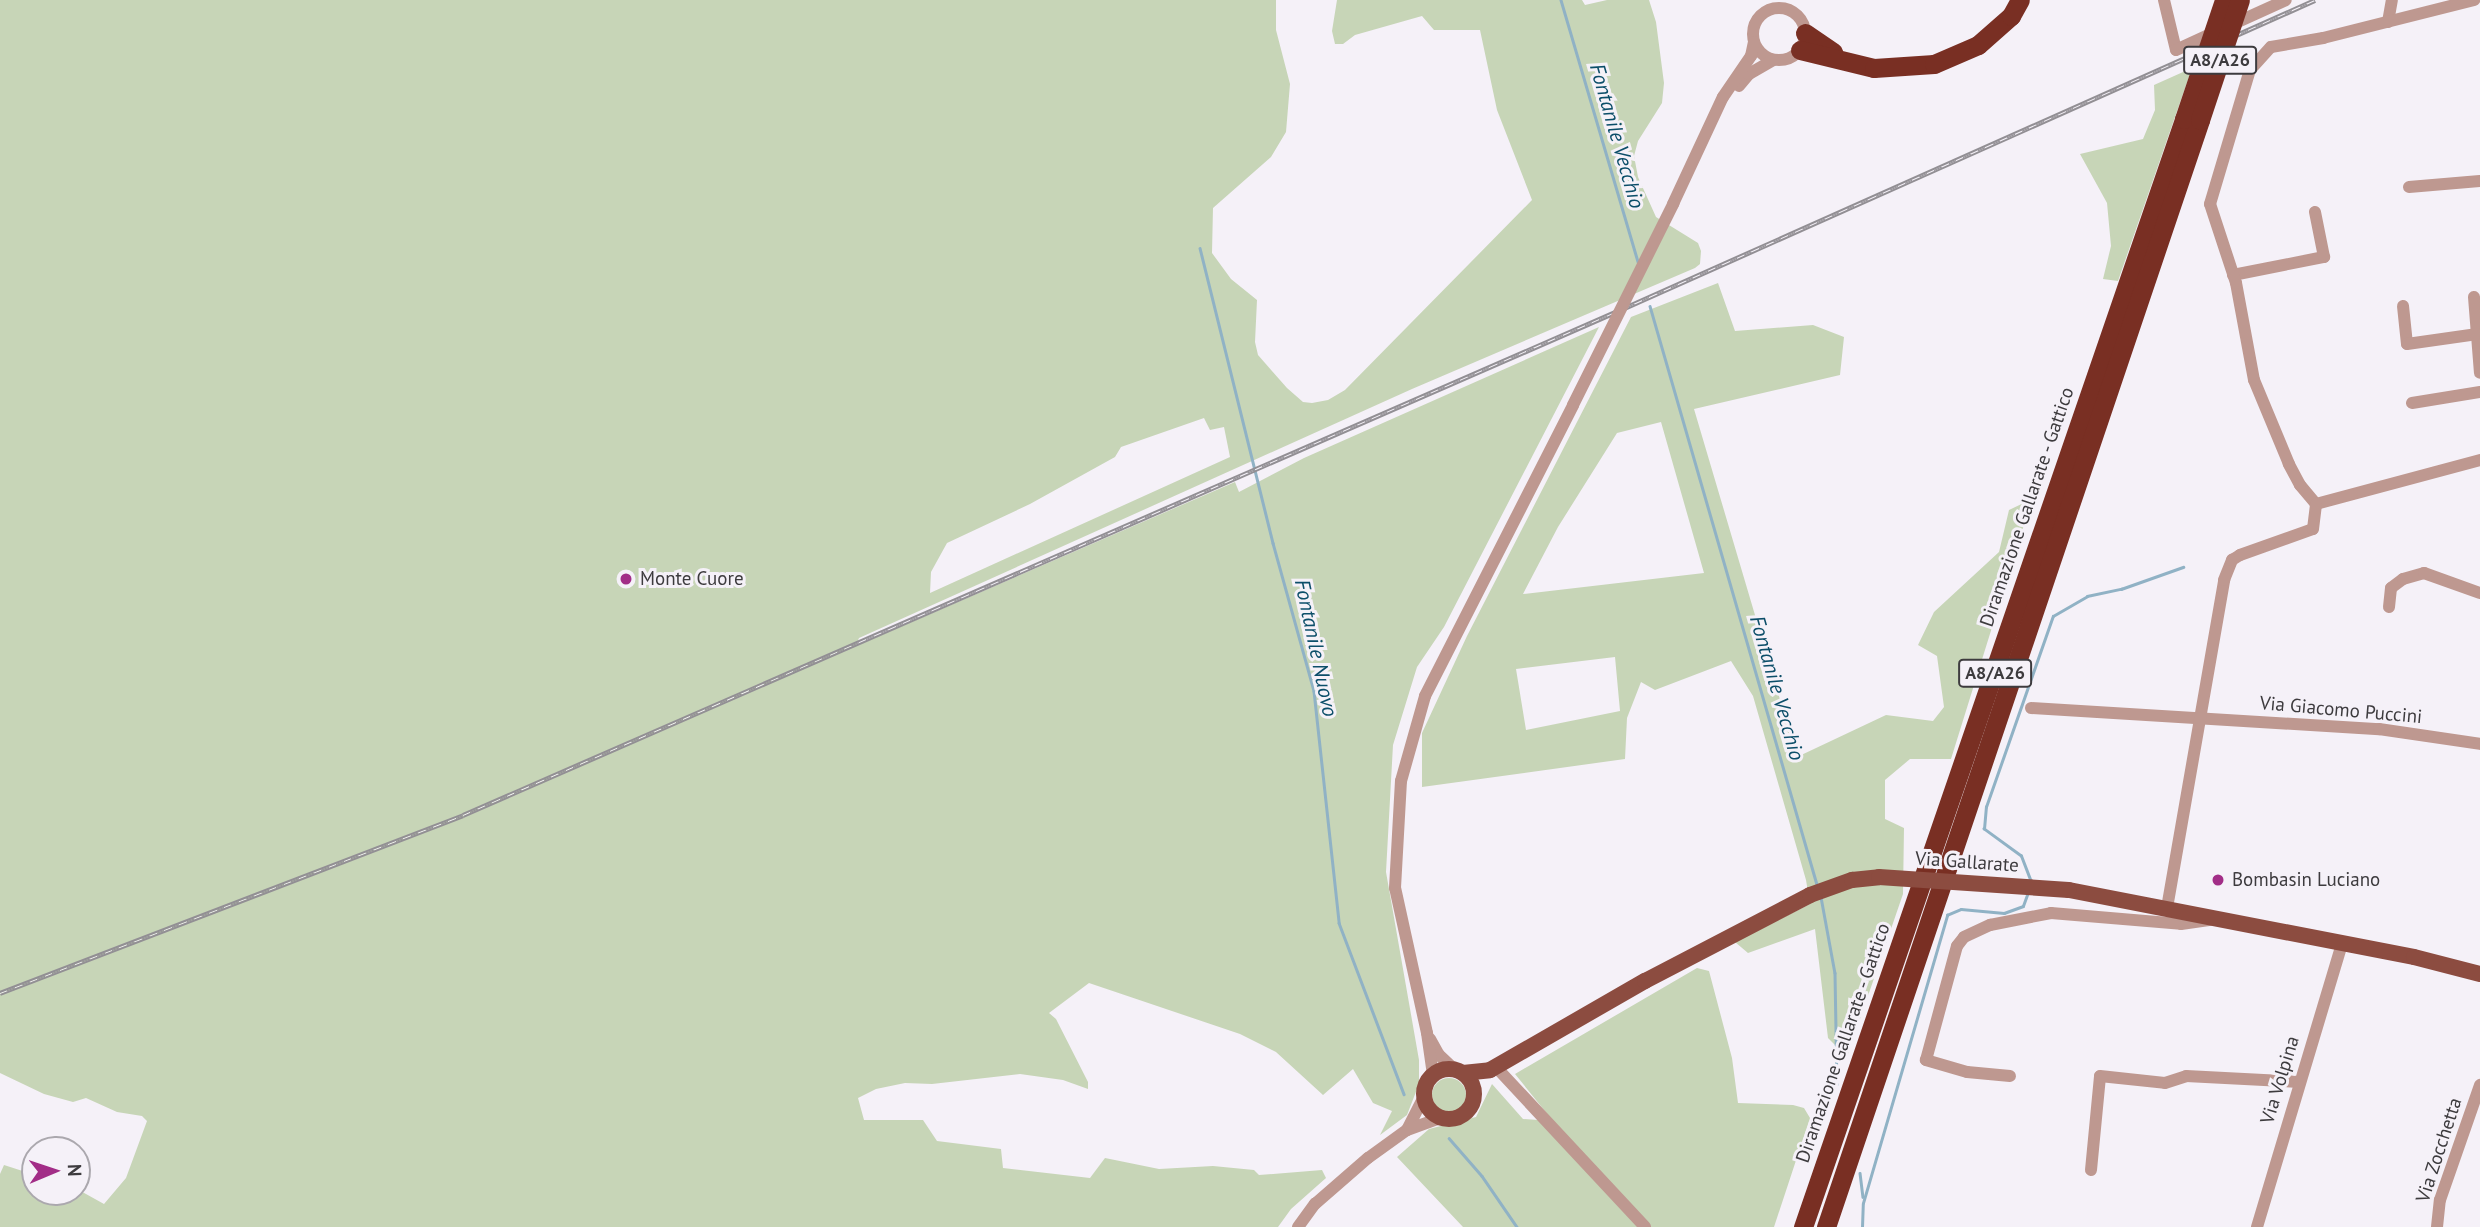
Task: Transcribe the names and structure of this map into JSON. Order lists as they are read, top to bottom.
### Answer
{
  "streets": {
    "highway": ["A8/A26", "Diramazione Gallarate - Gattico"],
    "main road": ["Via Gallarate"],
    "street": ["Via Giacomo Puccini", "Via Volpina", "Via Zocchetta"]
  },
  "crossings": [
    ["Via Gallarate", "Via Volpina"]
  ],
  "water": ["Fontanile Vecchio", "Fontanile Nuovo"],
  "places": ["Monte Cuore", "Bombasin Luciano"],
  "north": "right"
}
